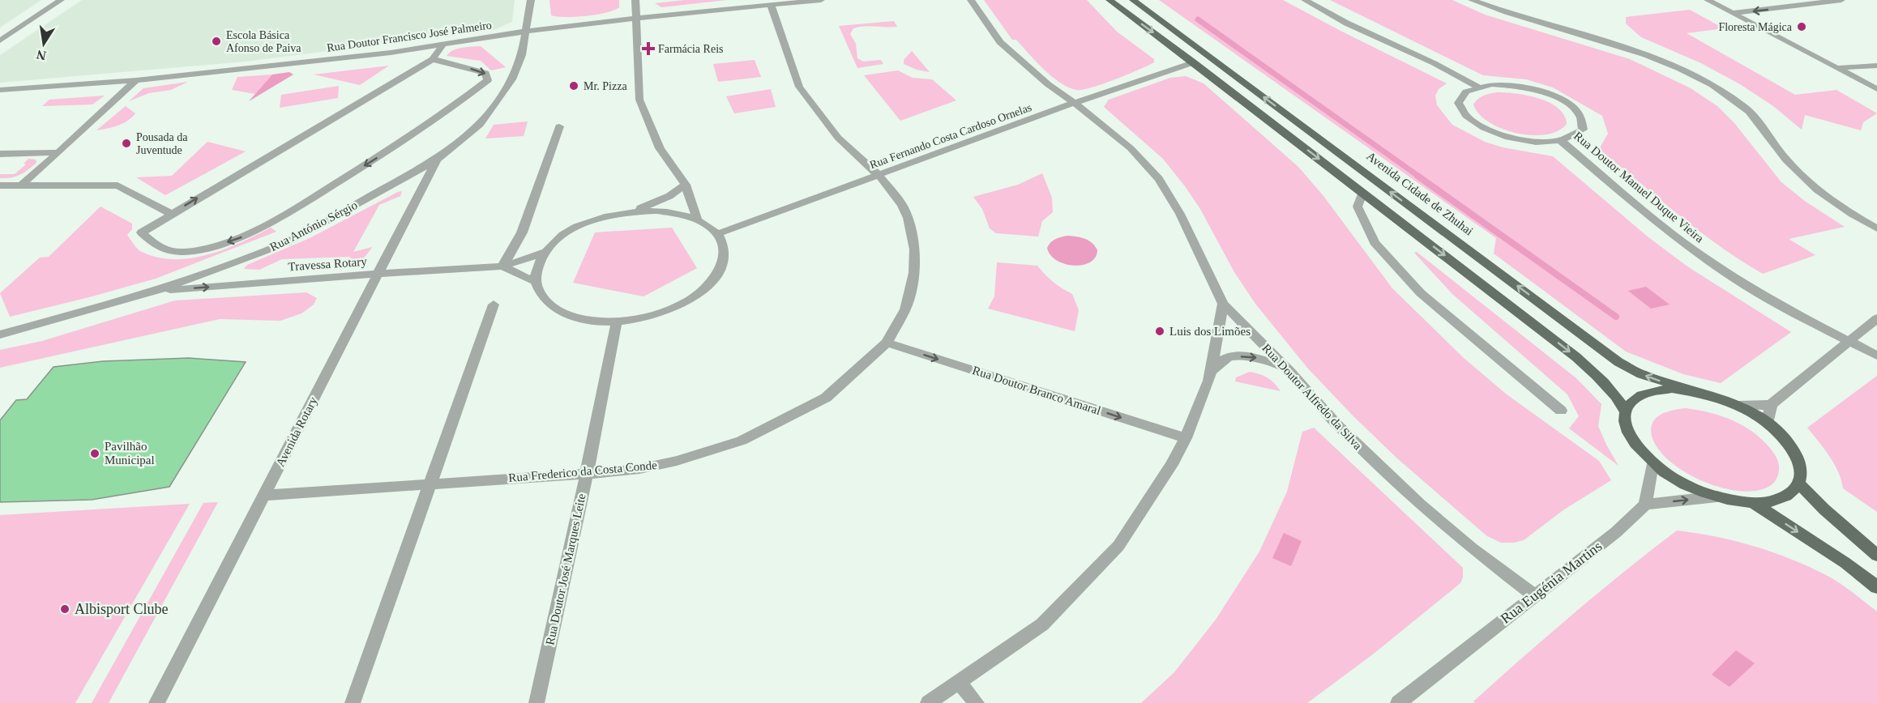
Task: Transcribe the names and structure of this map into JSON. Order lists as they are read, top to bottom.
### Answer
{
  "streets": {
    "main road": ["Avenida Cidade de Zhuhai"],
    "street": [
      "Rua Doutor Francisco José Palmeiro",
      "Rua Fernando Costa Cardoso Ornelas",
      "Rua Doutor Manuel Duque Vieira",
      "Rua António Sérgio",
      "Travessa Rotary",
      "Rua Doutor Branco Amaral",
      "Rua Doutor Alfredo da Silva",
      "Avenida Rotary",
      "Rua Frederico da Costa Conde",
      "Rua Doutor José Marques Leite",
      "Rua Eugénia Martins"
    ]
  },
  "crossings": [
    ["Rua Doutor Francisco José Palmeiro", "Rua António Sérgio"],
    ["Rua Doutor Francisco José Palmeiro", "Rua Frederico da Costa Conde"],
    ["Rua Fernando Costa Cardoso Ornelas", "Travessa Rotary"],
    ["Rua Fernando Costa Cardoso Ornelas", "Rua Doutor Alfredo da Silva"],
    ["Rua Fernando Costa Cardoso Ornelas", "Rua Frederico da Costa Conde"],
    ["Rua Fernando Costa Cardoso Ornelas", "Rua Doutor José Marques Leite"],
    ["Rua António Sérgio", "Travessa Rotary"],
    ["Rua António Sérgio", "Avenida Rotary"],
    ["Travessa Rotary", "Avenida Rotary"],
    ["Travessa Rotary", "Rua Doutor José Marques Leite"],
    ["Rua Doutor Branco Amaral", "Rua Frederico da Costa Conde"],
    ["Rua Doutor Alfredo da Silva", "Rua Eugénia Martins"],
    ["Avenida Rotary", "Rua Frederico da Costa Conde"],
    ["Rua Frederico da Costa Conde", "Rua Doutor José Marques Leite"]
  ],
  "one_way": ["Travessa Rotary", "Rua Doutor Branco Amaral"],
  "places": {
    "other": [
      "Floresta Mágica",
      "Escola Básica Afonso de Paiva",
      "Mr. Pizza",
      "Pousada da Juventude",
      "Luis dos Limões",
      "Pavilhão Municipal",
      "Albisport Clube"
    ],
    "health": ["Farmácia Reis"]
  },
  "north": "bottom"
}
